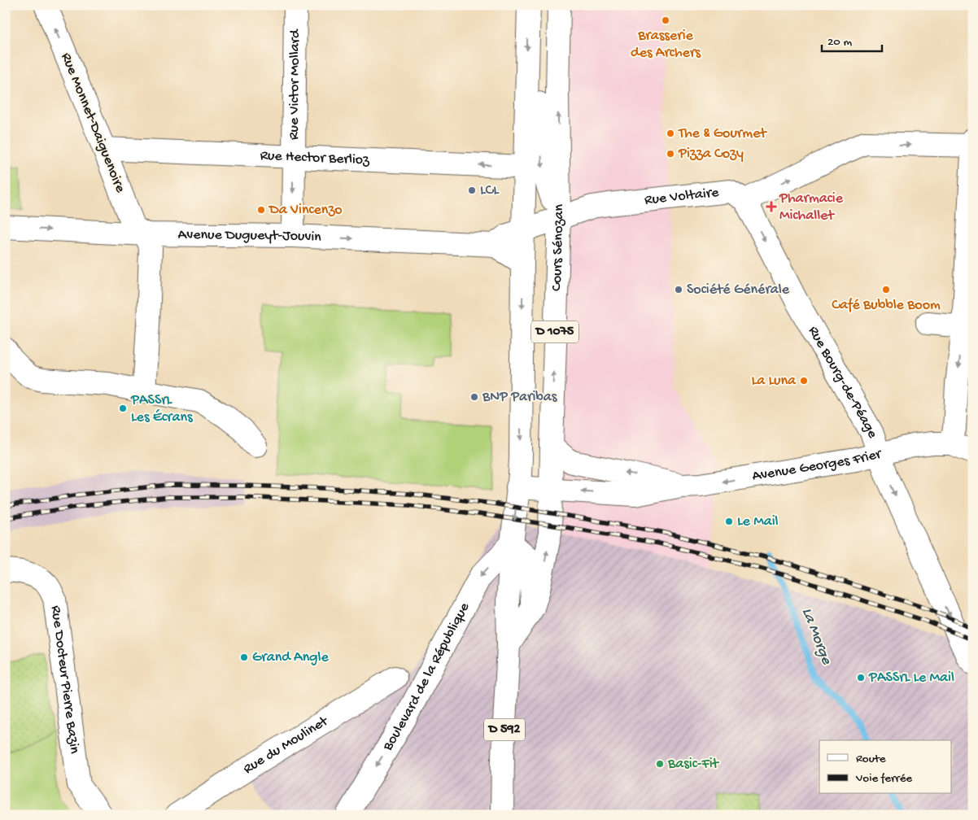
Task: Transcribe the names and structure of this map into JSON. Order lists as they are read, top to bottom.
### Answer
{
  "streets": {
    "street": [
      "Rue Victor Mollard",
      "Rue Monnet-Daiguenoire",
      "Rue Hector Berlioz",
      "Rue Voltaire",
      "Avenue Dugueyt-Jouvin",
      "Cours Sénozan",
      "D 1075",
      "Rue Bourg-de-Péage",
      "Avenue Georges Frier",
      "Boulevard de la République",
      "Rue Docteur Pierre Bazin",
      "D 592",
      "Rue du Moulinet"
    ]
  },
  "crossings": [
    ["Rue Victor Mollard", "Rue Hector Berlioz"],
    ["Rue Victor Mollard", "Avenue Dugueyt-Jouvin"],
    ["Rue Monnet-Daiguenoire", "Rue Hector Berlioz"],
    ["Rue Monnet-Daiguenoire", "Avenue Dugueyt-Jouvin"],
    ["Rue Voltaire", "Cours Sénozan"],
    ["Rue Voltaire", "Rue Bourg-de-Péage"],
    ["Cours Sénozan", "Avenue Georges Frier"],
    ["Cours Sénozan", "D 592"],
    ["Rue Bourg-de-Péage", "Avenue Georges Frier"],
    ["Avenue Georges Frier", "D 592"],
    ["Boulevard de la République", "D 592"]
  ],
  "one_way": [
    "Rue Monnet-Daiguenoire",
    "Rue Hector Berlioz",
    "Rue Bourg-de-Péage",
    "Avenue Georges Frier",
    "Boulevard de la République"
  ],
  "water": ["La Morge"],
  "places": {
    "other": [
      "Brasserie des Archers",
      "The & Gourmet",
      "Pizza Cozy",
      "LCL",
      "Da Vincenzo",
      "Société Générale",
      "Café Bubble Boom",
      "La Luna",
      "BNP Paribas",
      "PASSrL Les Écrans",
      "Le Mail",
      "Grand Angle",
      "PASSrL Le Mail",
      "Basic-Fit"
    ],
    "health": ["Pharmacie Michallet"]
  },
  "legend": ["Route", "Voie ferrée"],
  "scale_bar": "20 m"
}
